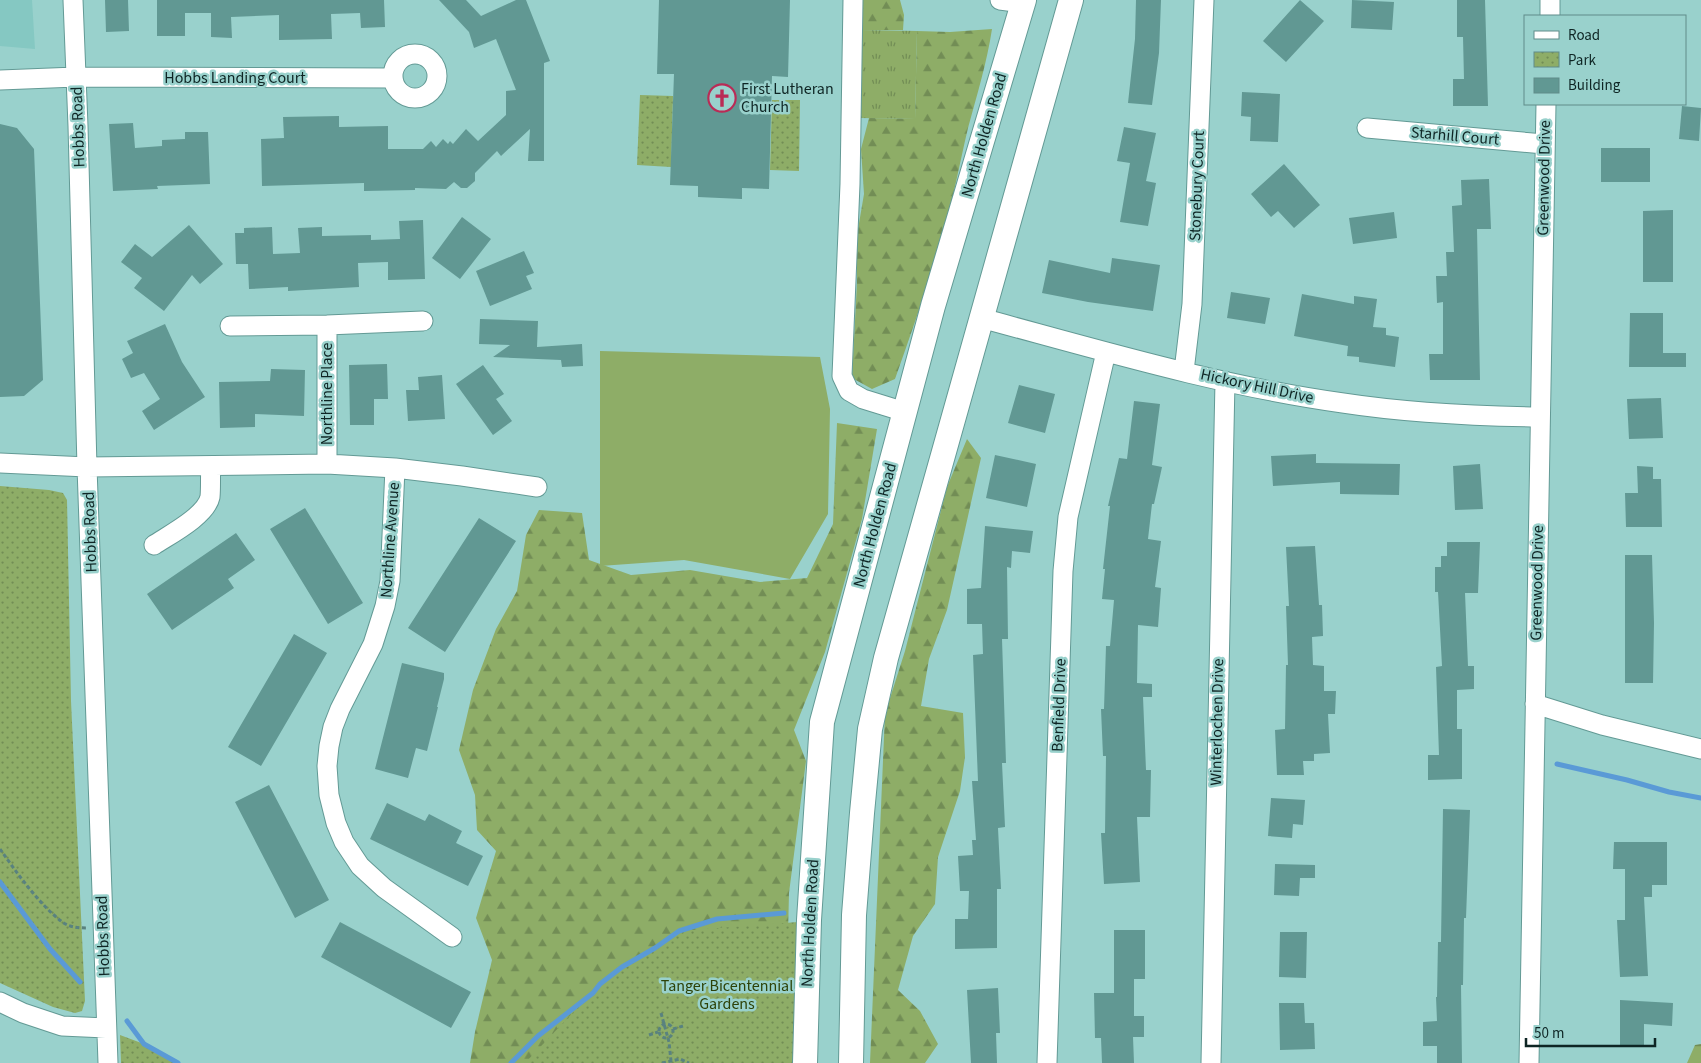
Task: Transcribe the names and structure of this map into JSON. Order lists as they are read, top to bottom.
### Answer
{
  "streets": {
    "main road": ["North Holden Road"],
    "street": [
      "Hobbs Landing Court",
      "Hobbs Road",
      "Starhill Court",
      "Greenwood Drive",
      "Stonebury Court",
      "Hickory Hill Drive",
      "Northline Place",
      "Northline Avenue",
      "Benfield Drive",
      "Winterlochen Drive"
    ]
  },
  "crossings": [
    ["Hobbs Landing Court", "Hobbs Road"],
    ["Hobbs Road", "Northline Avenue"],
    ["Starhill Court", "Greenwood Drive"],
    ["Greenwood Drive", "Hickory Hill Drive"],
    ["Stonebury Court", "Hickory Hill Drive"],
    ["Hickory Hill Drive", "Benfield Drive"],
    ["Hickory Hill Drive", "Winterlochen Drive"],
    ["Northline Place", "Northline Avenue"]
  ],
  "parks": ["Tanger Bicentennial Gardens"],
  "places": {
    "church": ["First Lutheran Church"]
  },
  "legend": ["Road", "Park", "Building"],
  "scale_bar": "50 m"
}
